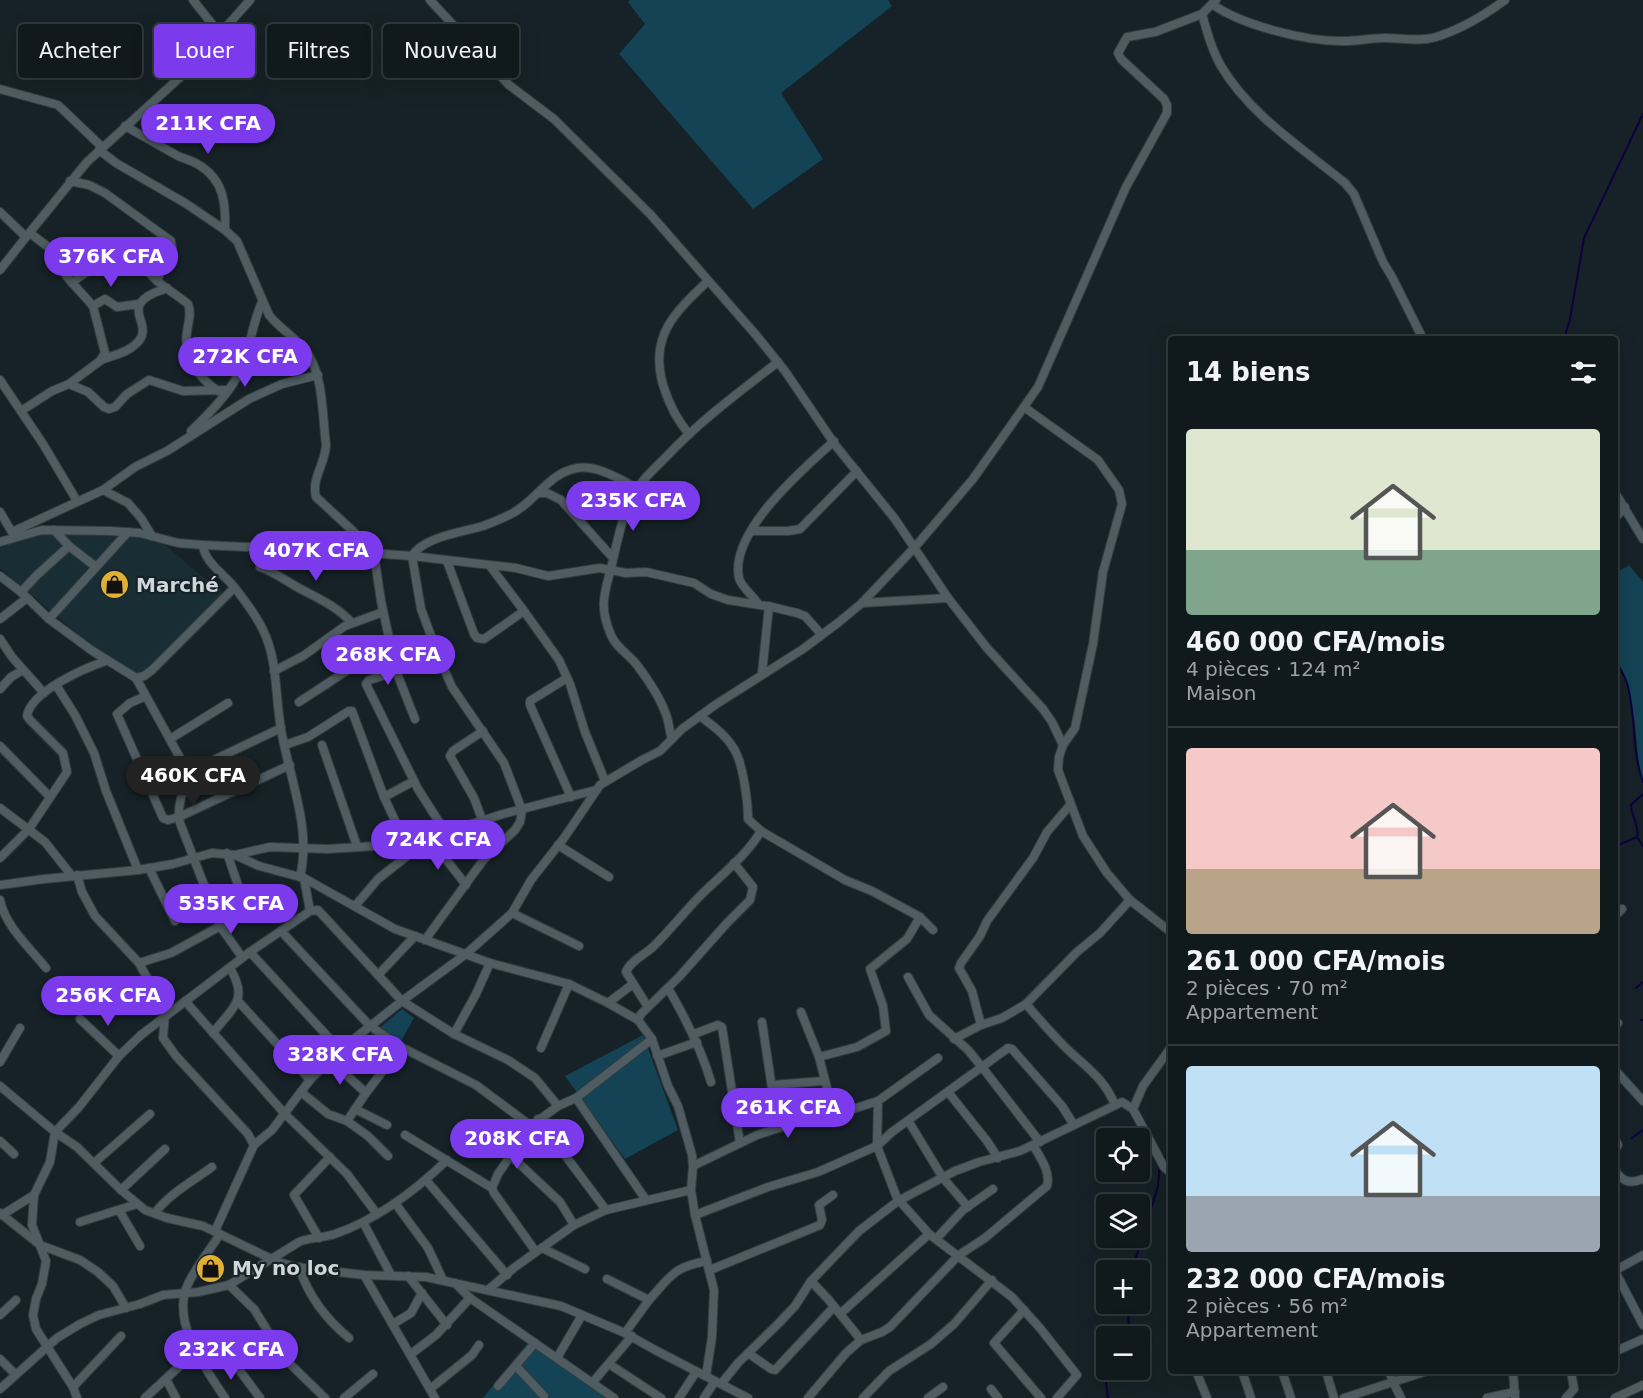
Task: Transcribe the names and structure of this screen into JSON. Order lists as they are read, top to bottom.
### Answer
{
  "places": {
    "shop": ["Marché", "My no loc"]
  },
  "page": {
    "chip": [
      "Acheter",
      "Louer",
      "Filtres",
      "Nouveau"
    ],
    "price": [
      "211K CFA",
      "376K CFA",
      "272K CFA",
      "235K CFA",
      "407K CFA",
      "268K CFA",
      "460K CFA",
      "724K CFA",
      "535K CFA",
      "256K CFA",
      "328K CFA",
      "261K CFA",
      "208K CFA",
      "232K CFA"
    ],
    "heading": "14 biens",
    "list": [
      {
        "name": "460 000 CFA/mois",
        "note": "4 pièces · 124 m² · Maison"
      },
      {
        "name": "261 000 CFA/mois",
        "note": "2 pièces · 70 m² · Appartement"
      },
      {
        "name": "232 000 CFA/mois",
        "note": "2 pièces · 56 m² · Appartement"
      }
    ],
    "map_buttons": ["+", "−"]
  }
}
